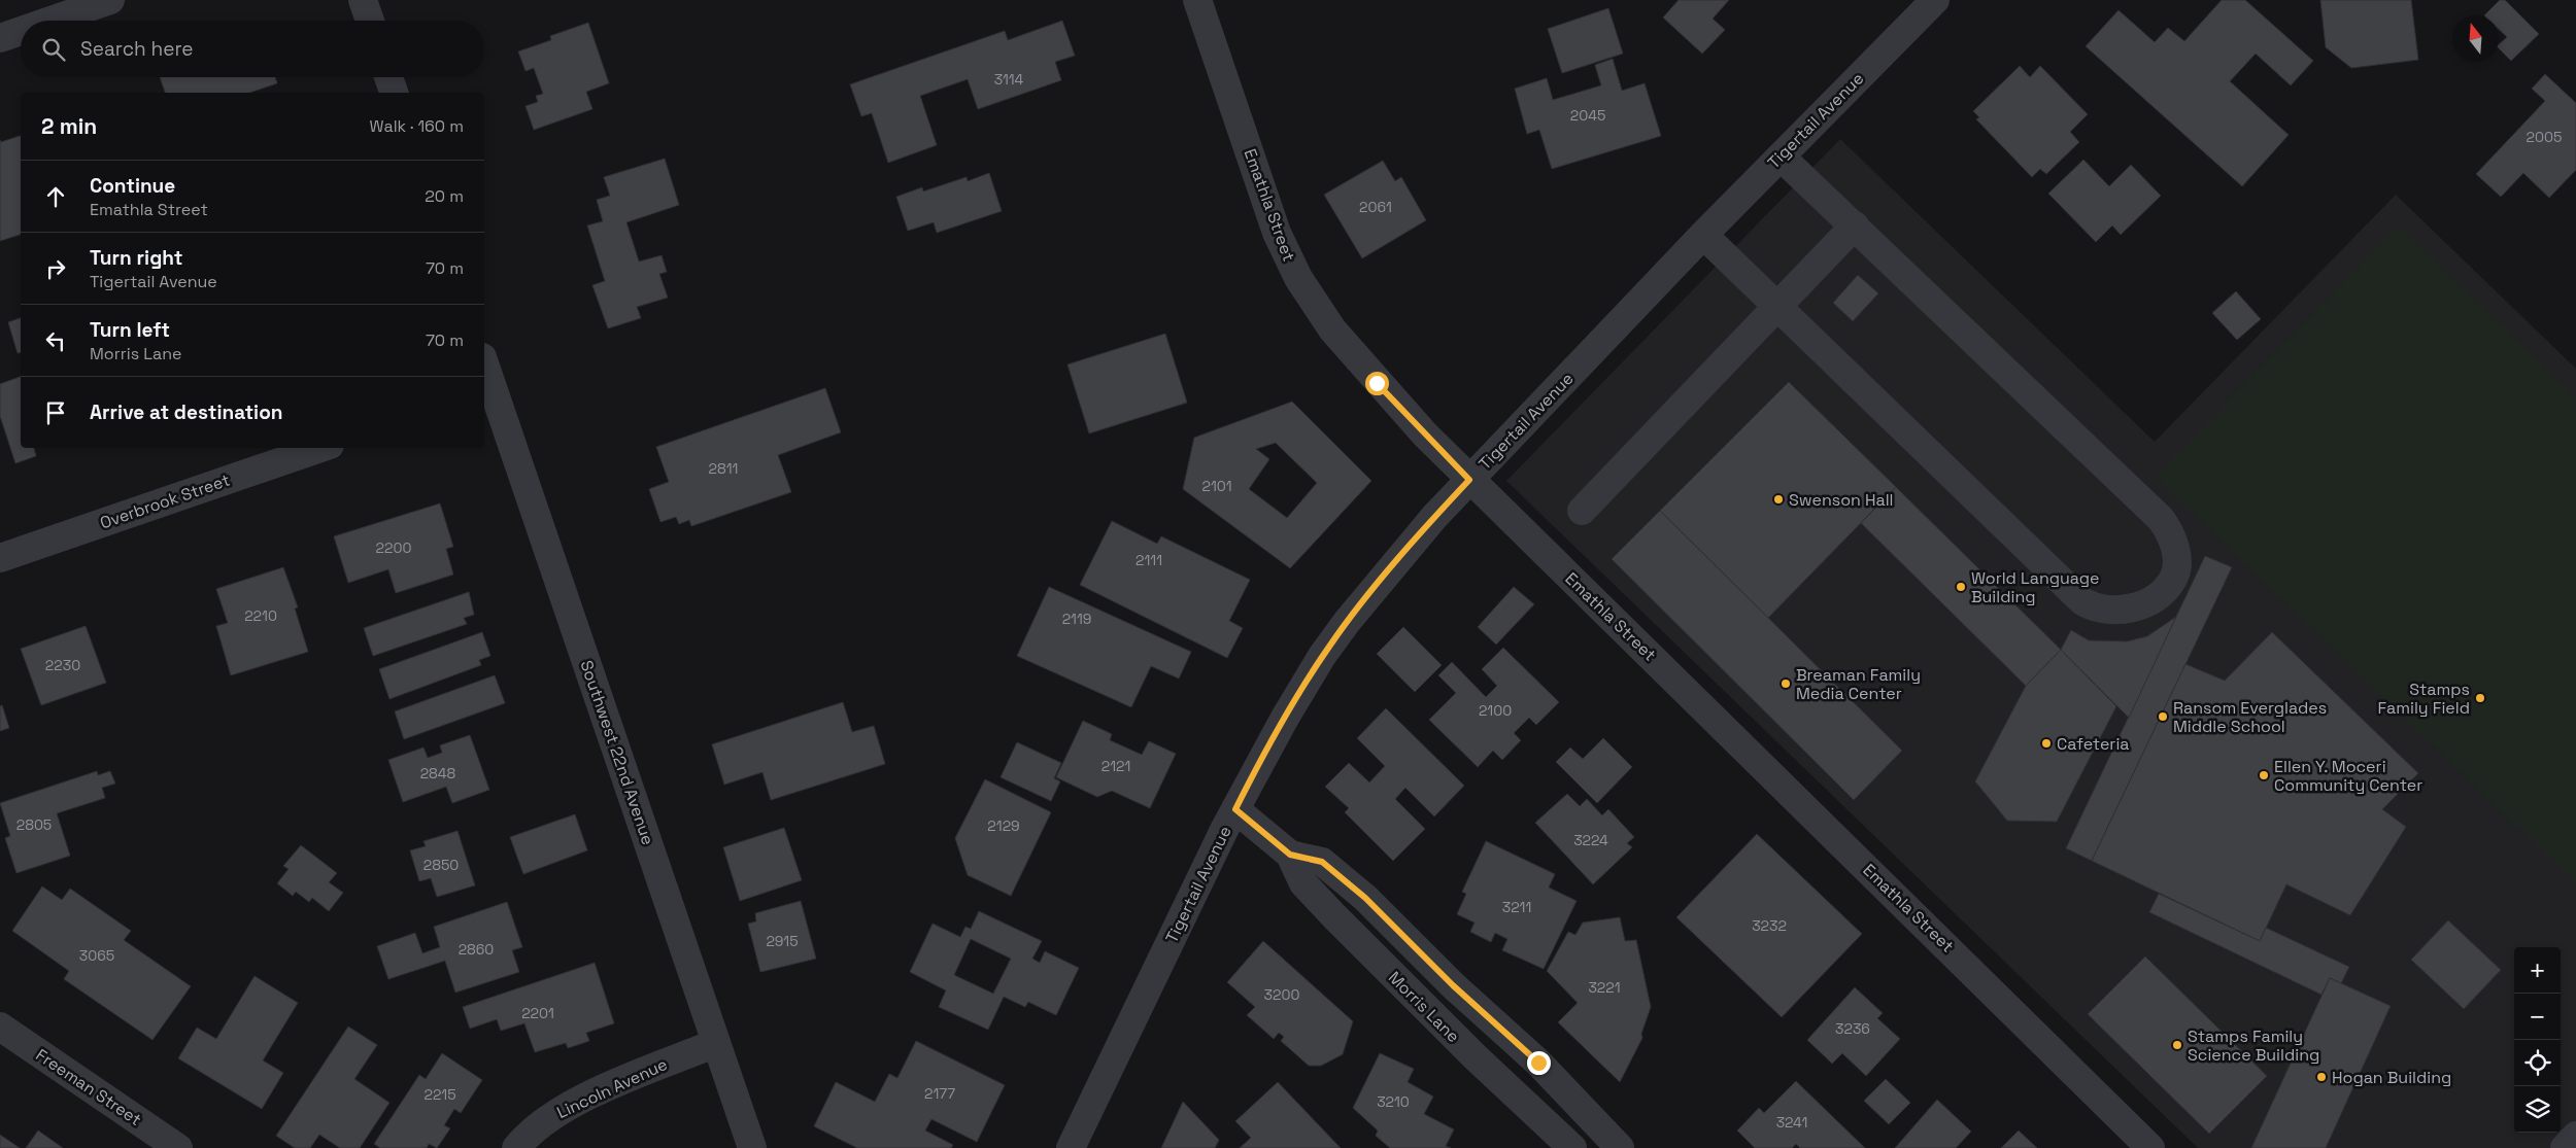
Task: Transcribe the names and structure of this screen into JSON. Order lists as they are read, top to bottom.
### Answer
{
  "streets": {
    "street": [
      "Tigertail Avenue",
      "Emathla Street",
      "Overbrook Street",
      "Southwest 22nd Avenue",
      "Morris Lane",
      "Freeman Street",
      "Lincoln Avenue"
    ]
  },
  "crossings": [
    ["Tigertail Avenue", "Emathla Street"],
    ["Tigertail Avenue", "Morris Lane"],
    ["Southwest 22nd Avenue", "Lincoln Avenue"]
  ],
  "places": [
    "Swenson Hall",
    "World Language Building",
    "Breaman Family Media Center",
    "Stamps Family Field",
    "Ransom Everglades Middle School",
    "Cafeteria",
    "Ellen Y. Moceri Community Center",
    "Stamps Family Science Building",
    "Hogan Building"
  ],
  "house_numbers": [
    "3114",
    "2045",
    "2005",
    "2061",
    "2811",
    "2101",
    "2200",
    "2111",
    "2210",
    "2119",
    "2230",
    "2100",
    "2121",
    "2848",
    "2805",
    "2129",
    "3224",
    "2850",
    "3211",
    "3232",
    "2915",
    "2860",
    "3065",
    "3221",
    "3200",
    "2201",
    "3236",
    "2177",
    "2215",
    "3210",
    "3241"
  ],
  "north": "top",
  "page": {
    "search": "Search here",
    "heading": ["2 min", "Walk · 160 m"],
    "list": [
      ["Continue", "Emathla Street", "20 m"],
      ["Turn right", "Tigertail Avenue", "70 m"],
      ["Turn left", "Morris Lane", "70 m"],
      "Arrive at destination"
    ],
    "map_buttons": ["+", "−"]
  }
}
